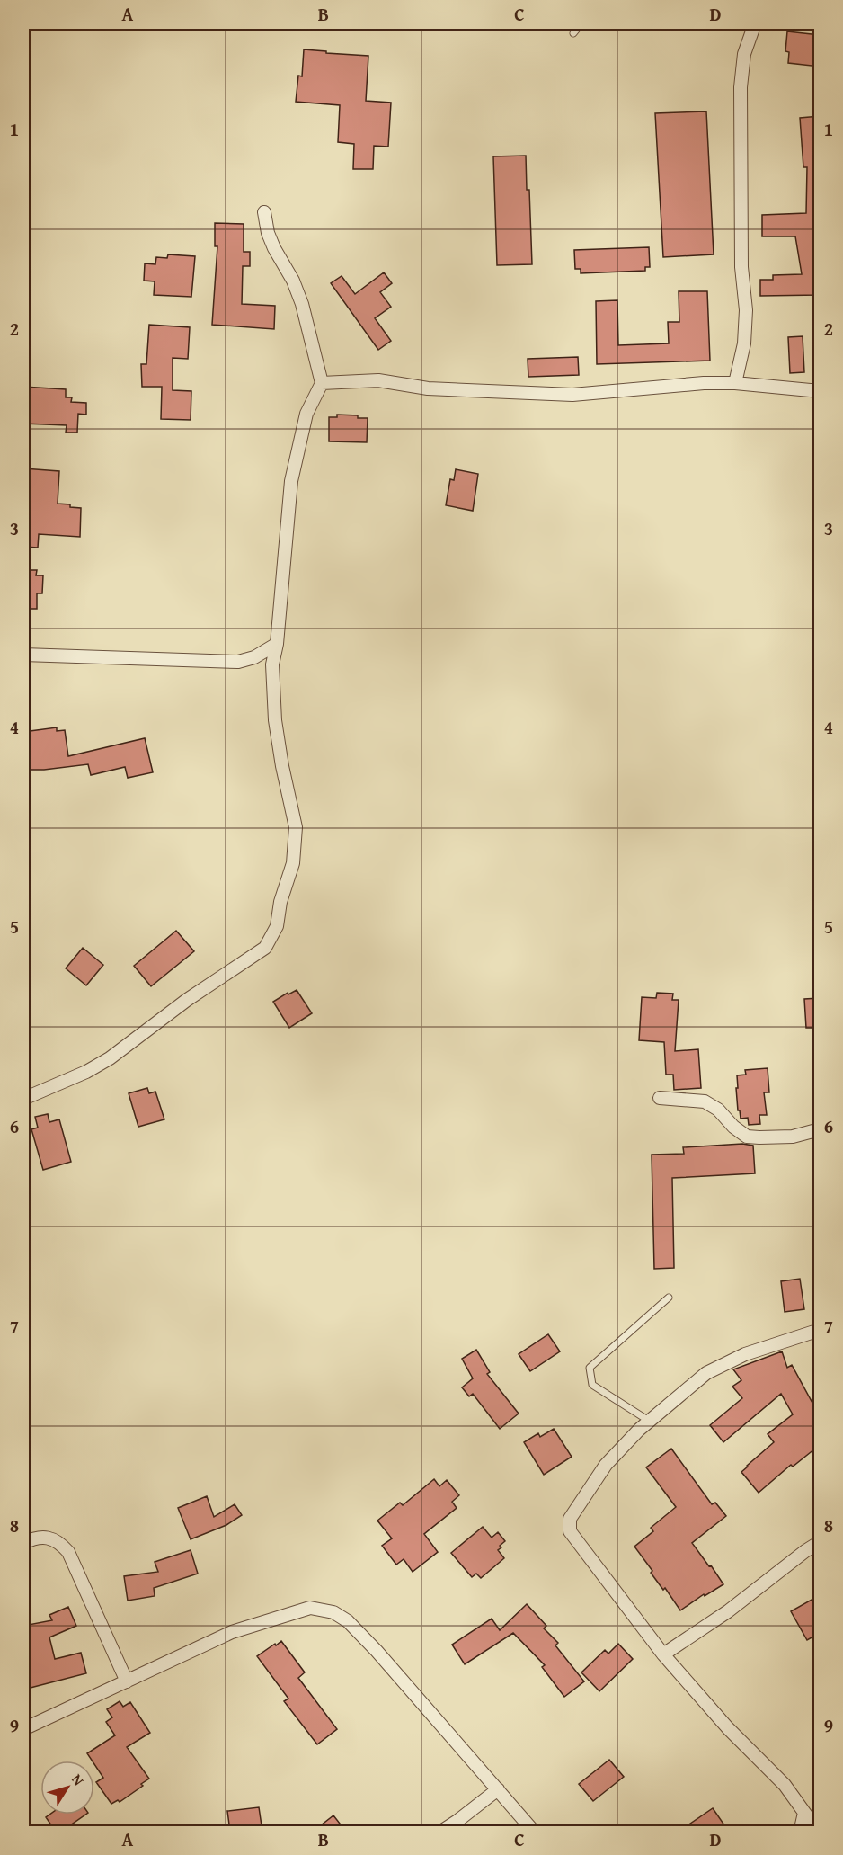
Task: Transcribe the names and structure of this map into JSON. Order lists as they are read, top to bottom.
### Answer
{
  "north": "top right",
  "grid": {
    "columns": [
      "A",
      "B",
      "C",
      "D"
    ],
    "rows": [
      "1",
      "2",
      "3",
      "4",
      "5",
      "6",
      "7",
      "8",
      "9"
    ]
  }
}
